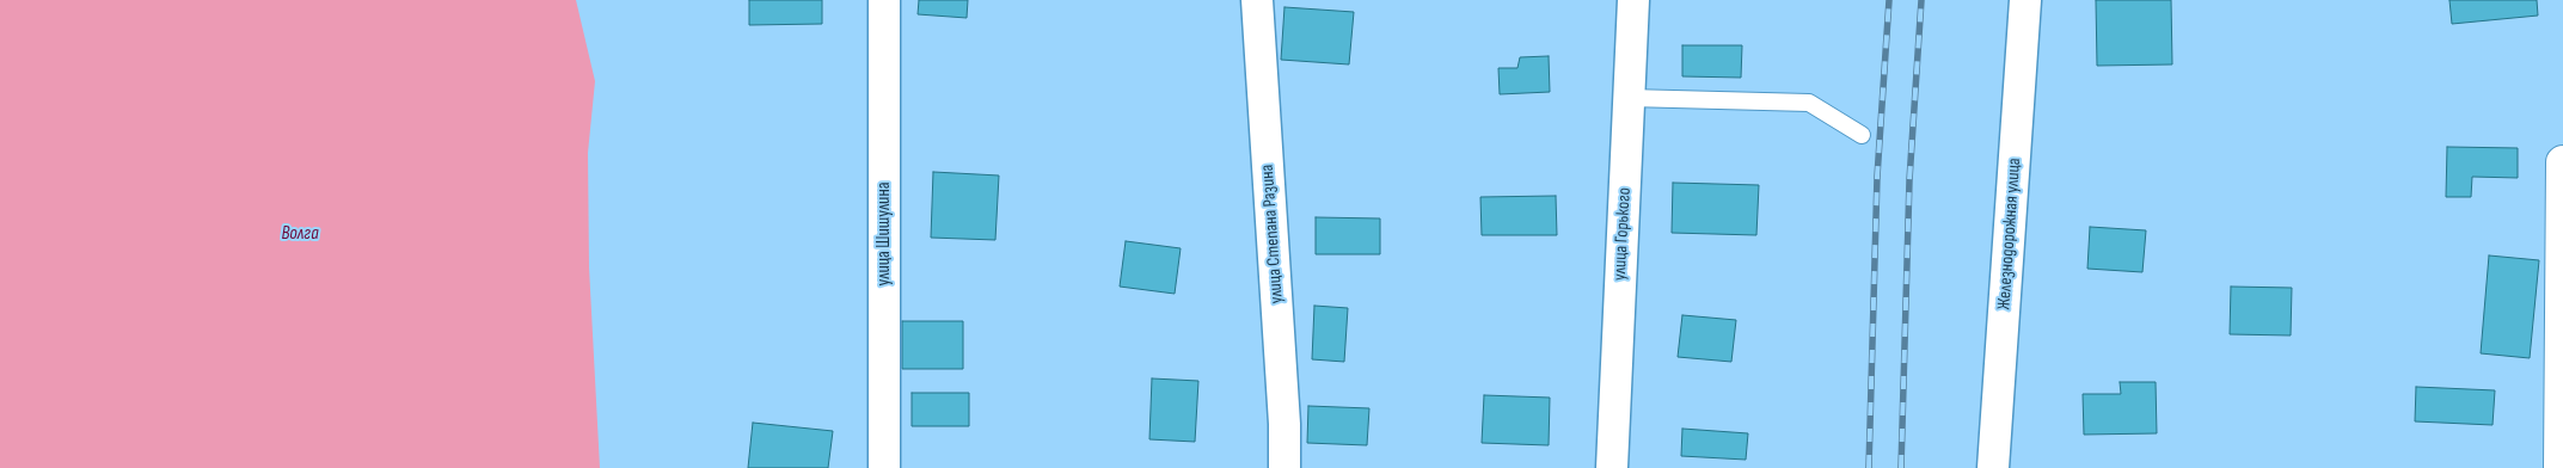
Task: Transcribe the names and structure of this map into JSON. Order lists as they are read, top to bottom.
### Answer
{
  "streets": {
    "street": [
      "улица Шишулина",
      "улица Степана Разина",
      "улица Горького",
      "Железнодорожная улица"
    ]
  },
  "water": ["Волга"]
}
